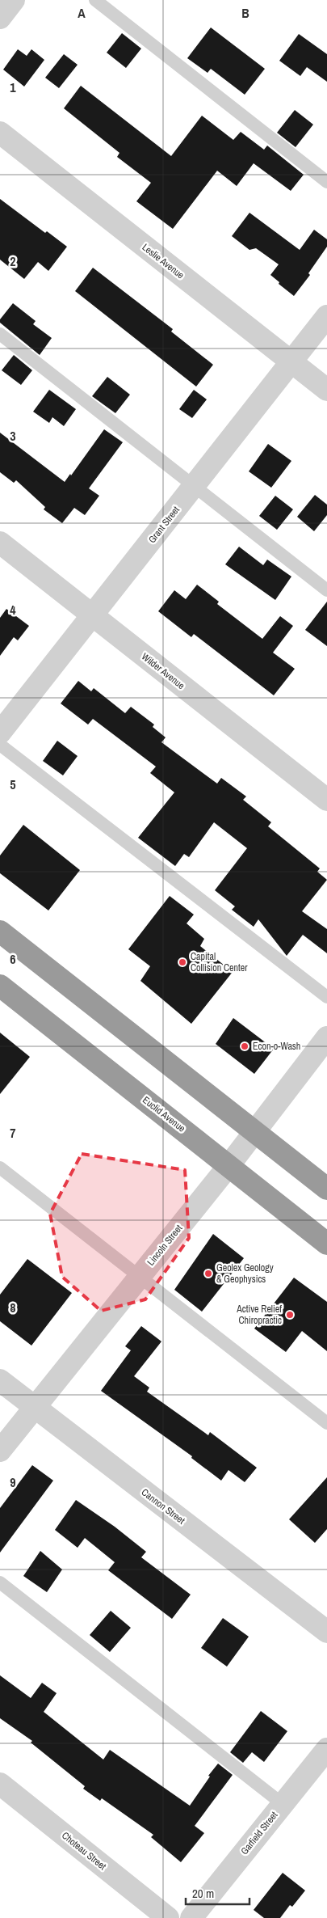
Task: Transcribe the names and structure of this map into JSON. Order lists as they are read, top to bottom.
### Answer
{
  "streets": {
    "highway": ["Euclid Avenue"],
    "street": [
      "Leslie Avenue",
      "Grant Street",
      "Wilder Avenue",
      "Lincoln Street",
      "Cannon Street",
      "Garfield Street",
      "Choteau Street"
    ]
  },
  "crossings": [
    ["Leslie Avenue", "Grant Street"],
    ["Grant Street", "Wilder Avenue"],
    ["Euclid Avenue", "Lincoln Street"],
    ["Lincoln Street", "Cannon Street"]
  ],
  "places": [
    "Capital Collision Center",
    "Econ-o-Wash",
    "Geolex Geology & Geophysics",
    "Active Relief Chiropractic"
  ],
  "scale_bar": "20 m",
  "grid": {
    "columns": ["A", "B"],
    "rows": [
      "1",
      "2",
      "3",
      "4",
      "5",
      "6",
      "7",
      "8",
      "9"
    ]
  }
}
